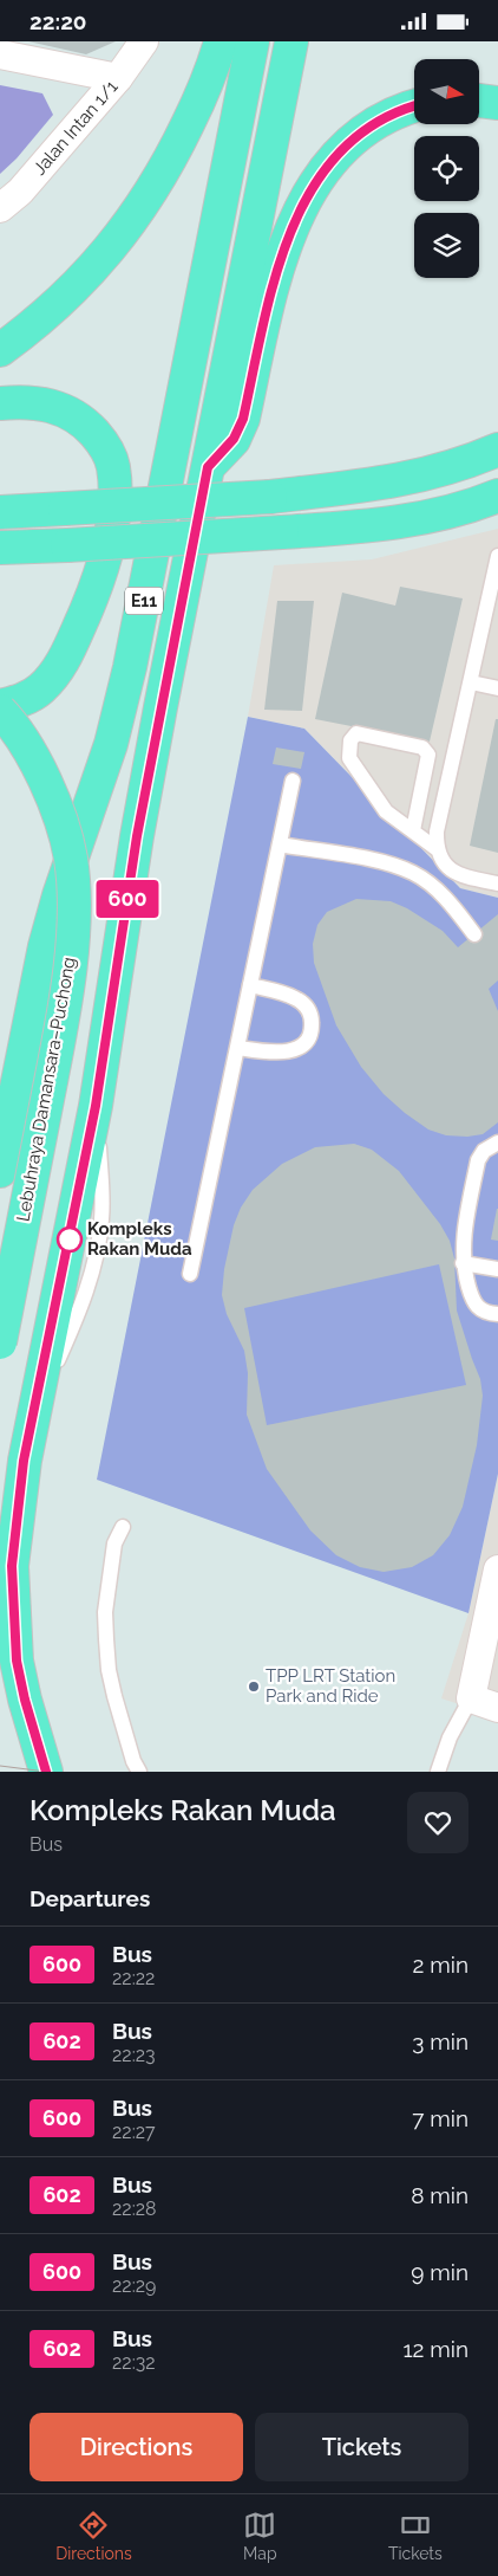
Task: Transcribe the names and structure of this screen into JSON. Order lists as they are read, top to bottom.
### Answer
{
  "streets": {
    "highway": ["E11", "Lebuhraya Damansara–Puchong"],
    "street": ["Jalan Intan 1/1"]
  },
  "places": ["Kompleks Rakan Muda", "TPP LRT Station Park and Ride"],
  "lines": ["bus line 600"],
  "north": "right",
  "page": {
    "status": "22:20",
    "on_map": "600",
    "heading": [
      ["Kompleks Rakan Muda", "Bus"],
      "Departures"
    ],
    "list": [
      {
        "mark": "600",
        "name": "Bus",
        "note": "22:22",
        "value": "2 min"
      },
      {
        "mark": "602",
        "name": "Bus",
        "note": "22:23",
        "value": "3 min"
      },
      {
        "mark": "600",
        "name": "Bus",
        "note": "22:27",
        "value": "7 min"
      },
      {
        "mark": "602",
        "name": "Bus",
        "note": "22:28",
        "value": "8 min"
      },
      {
        "mark": "600",
        "name": "Bus",
        "note": "22:29",
        "value": "9 min"
      },
      {
        "mark": "602",
        "name": "Bus",
        "note": "22:32",
        "value": "12 min"
      }
    ],
    "buttons": ["Directions", "Tickets"],
    "tabs": ["Directions", "Map", "Tickets"]
  }
}
